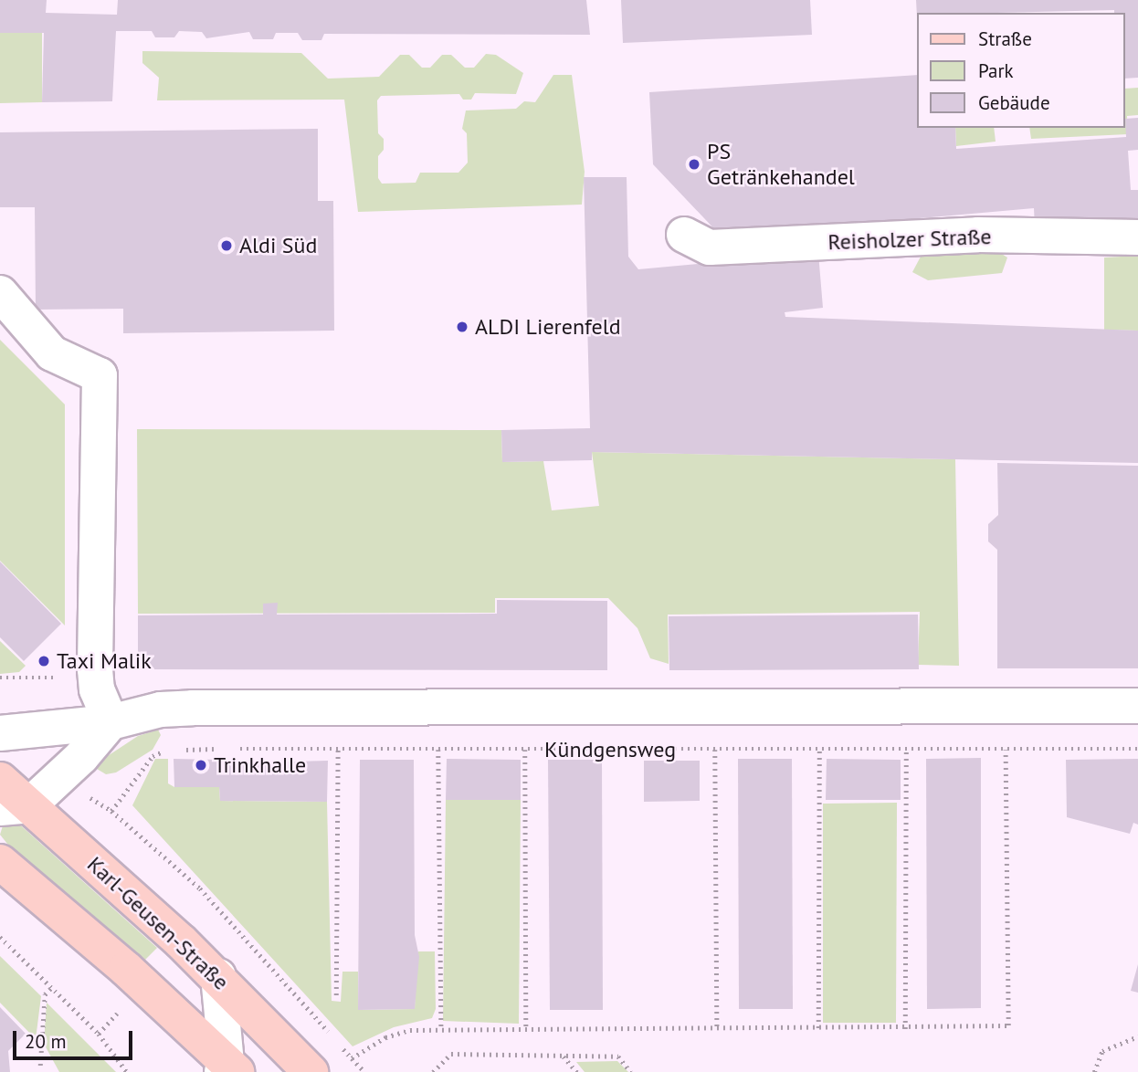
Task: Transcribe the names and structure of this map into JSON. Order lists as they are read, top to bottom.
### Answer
{
  "streets": {
    "main road": ["Karl-Geusen-Straße"],
    "street": ["Reisholzer Straße", "Kündgensweg"]
  },
  "places": [
    "PS Getränkehandel",
    "Aldi Süd",
    "ALDI Lierenfeld",
    "Taxi Malik",
    "Trinkhalle"
  ],
  "legend": ["Straße", "Park", "Gebäude"],
  "scale_bar": "20 m"
}
